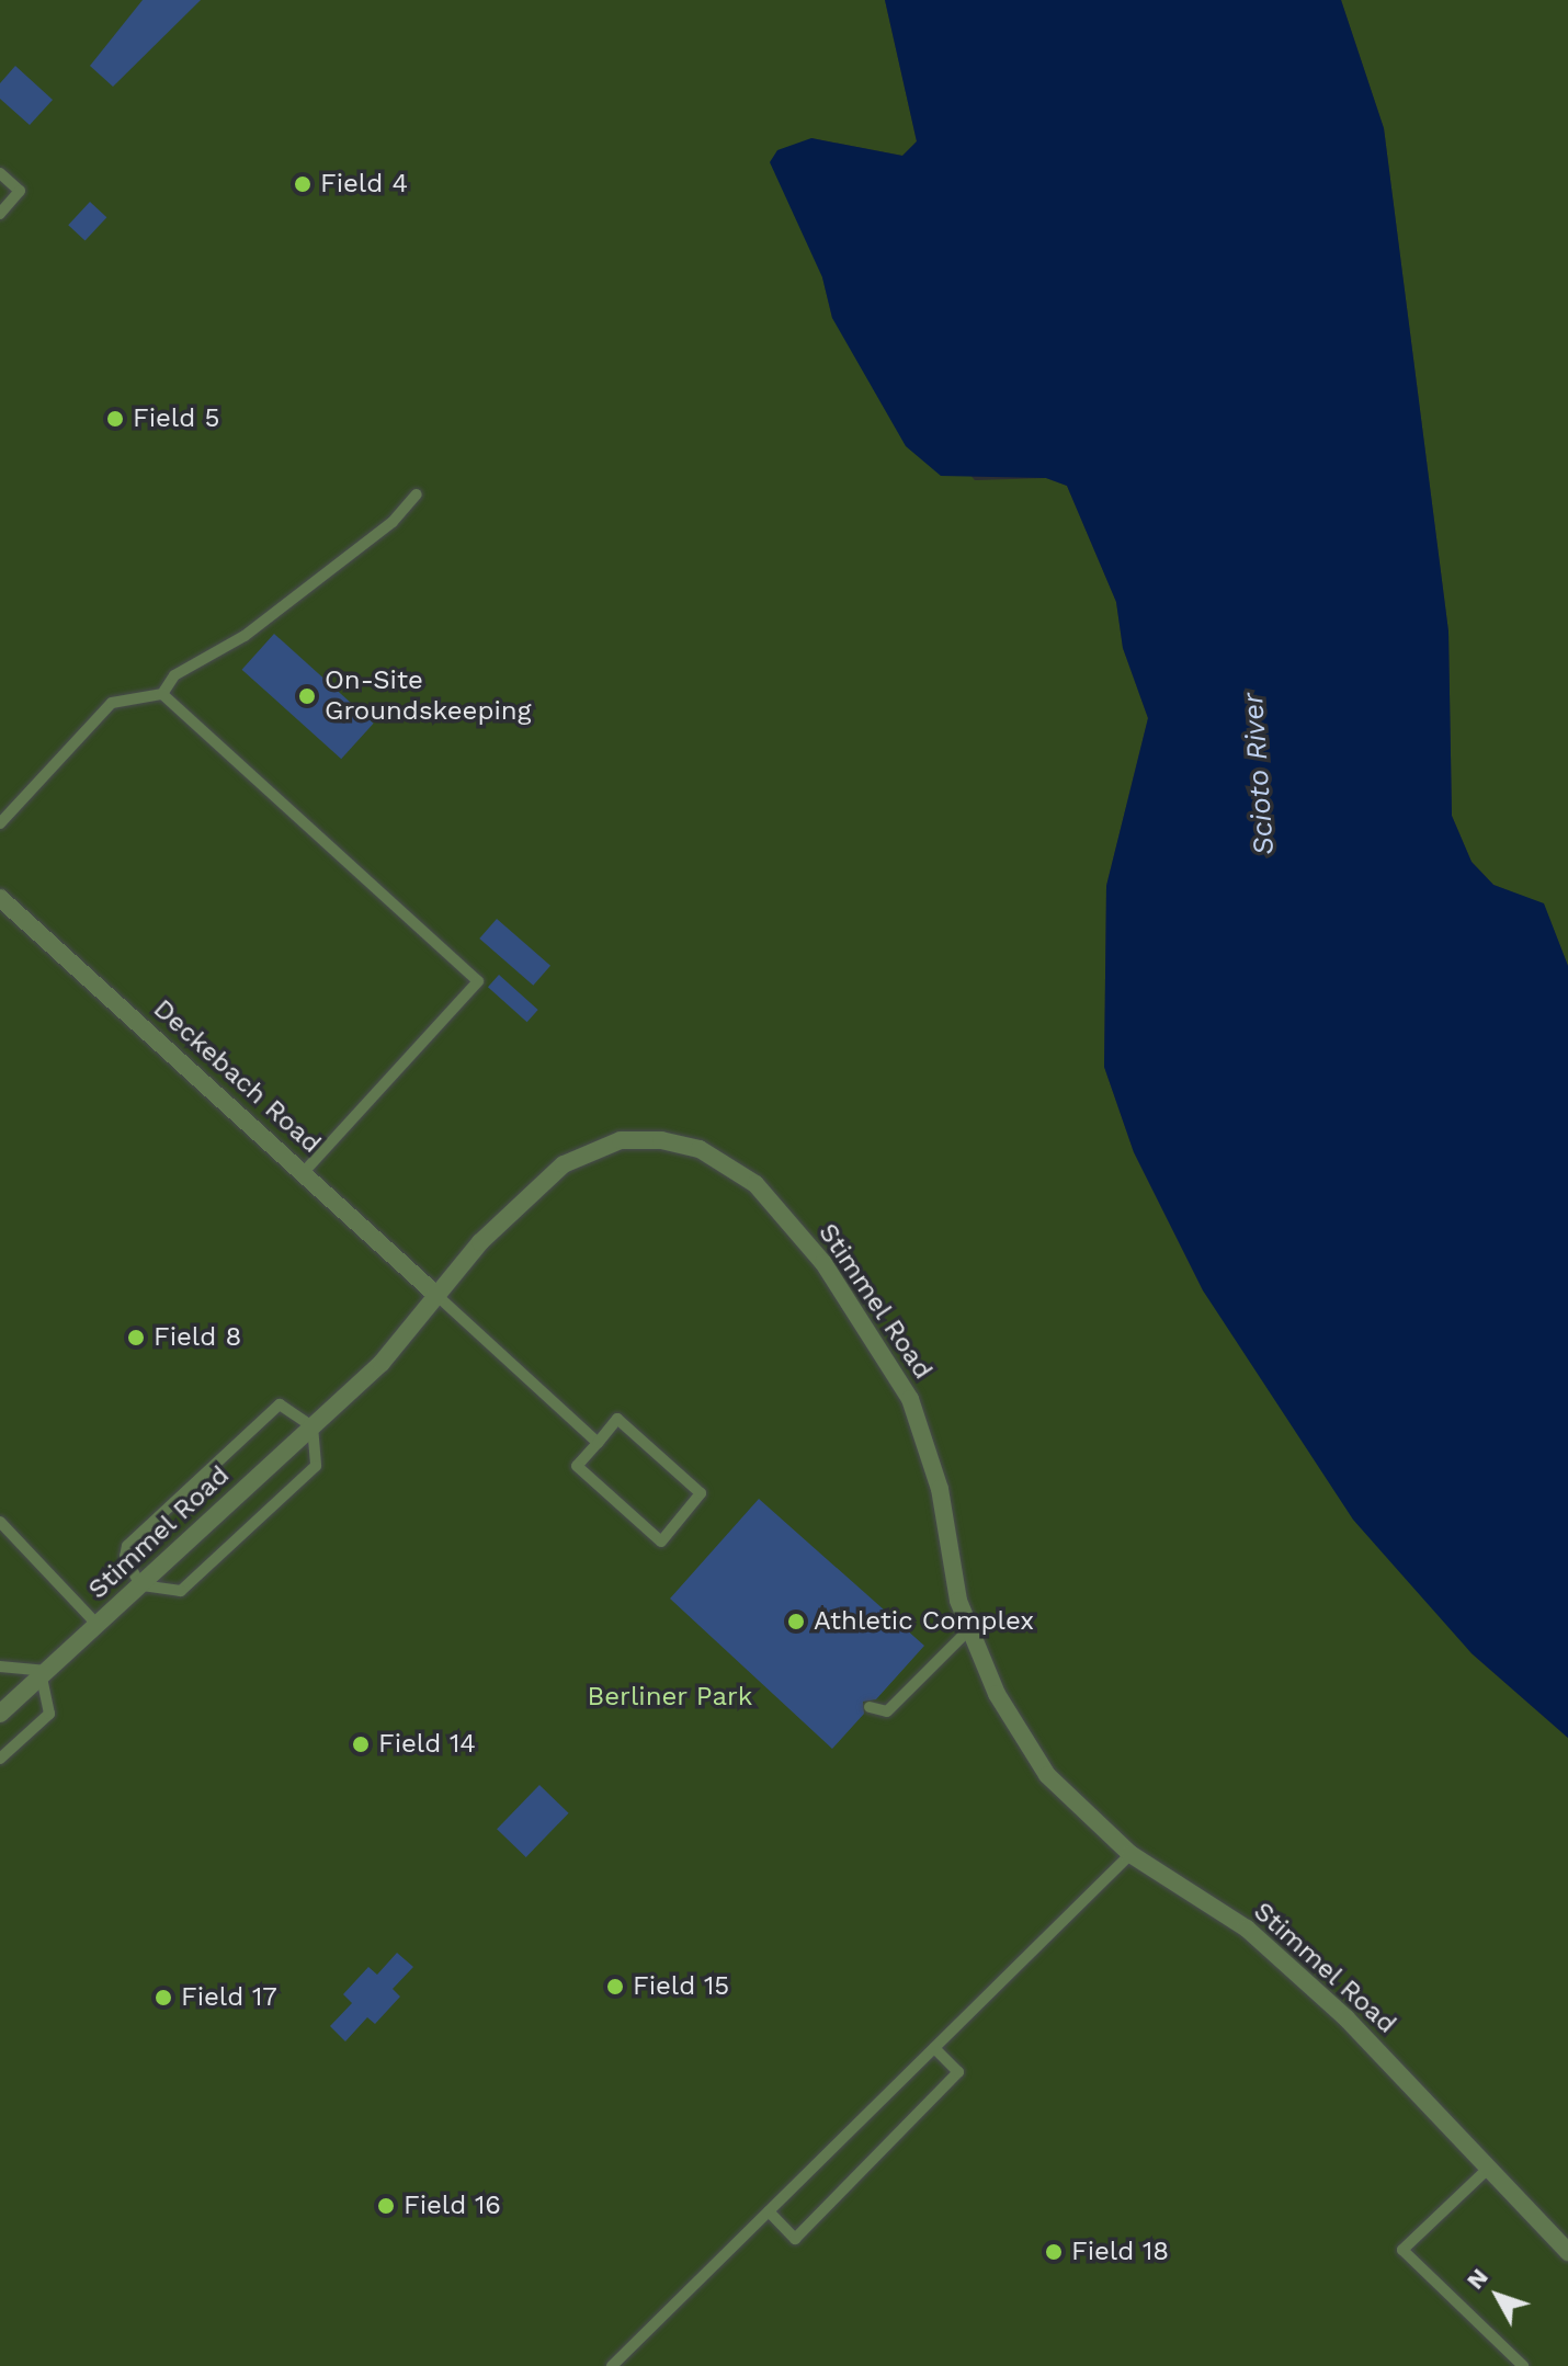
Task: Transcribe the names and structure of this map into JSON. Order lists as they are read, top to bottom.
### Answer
{
  "streets": {
    "street": ["Deckebach Road", "Stimmel Road"]
  },
  "crossings": [
    ["Deckebach Road", "Stimmel Road"]
  ],
  "water": ["Scioto River"],
  "parks": ["Berliner Park"],
  "places": [
    "Field 4",
    "Field 5",
    "On-Site Groundskeeping",
    "Field 8",
    "Athletic Complex",
    "Field 14",
    "Field 15",
    "Field 17",
    "Field 16",
    "Field 18"
  ],
  "north": "top left"
}
